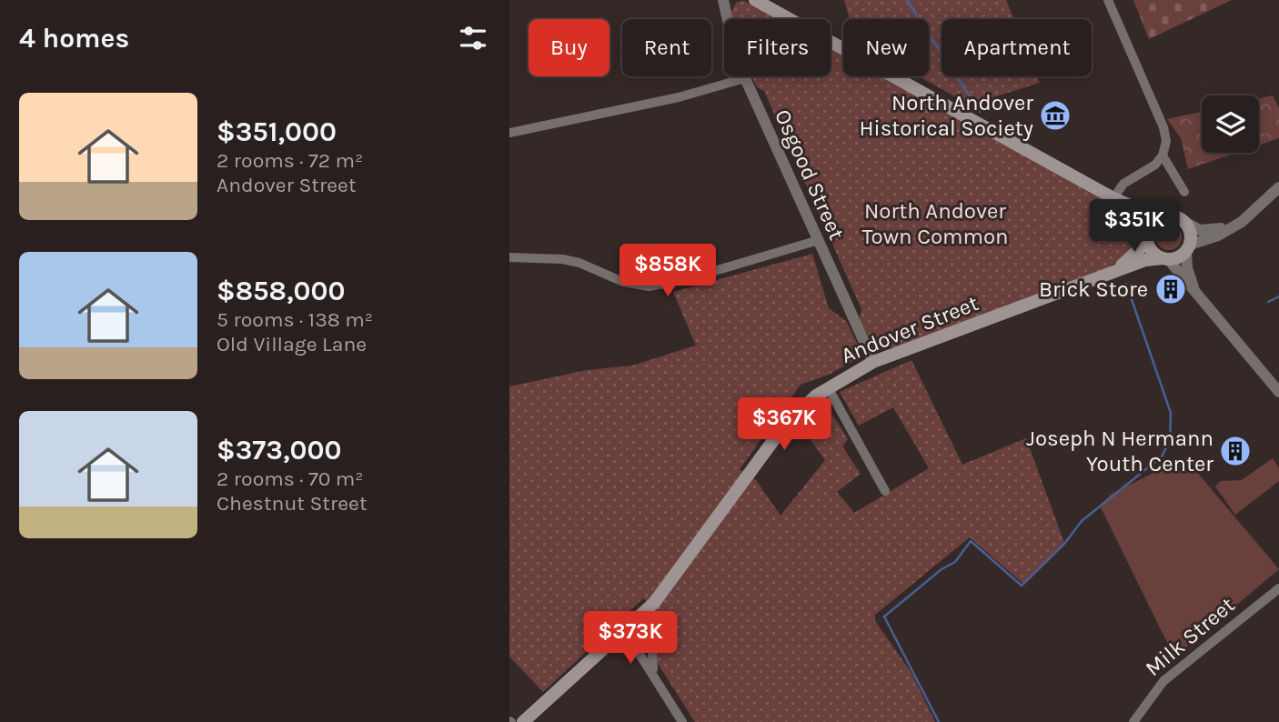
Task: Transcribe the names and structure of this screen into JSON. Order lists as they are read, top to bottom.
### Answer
{
  "streets": {
    "main road": ["Andover Street"],
    "street": ["Osgood Street", "Milk Street"]
  },
  "crossings": [
    ["Osgood Street", "Andover Street"]
  ],
  "parks": ["North Andover Town Common"],
  "places": {
    "museum": ["North Andover Historical Society"],
    "building": ["Brick Store", "Joseph N Hermann Youth Center"]
  },
  "page": {
    "heading": "4 homes",
    "chip": [
      "Buy",
      "Rent",
      "Filters",
      "New",
      "Apartment"
    ],
    "list": [
      {
        "name": "$351,000",
        "note": "2 rooms · 72 m² · Andover Street"
      },
      {
        "name": "$858,000",
        "note": "5 rooms · 138 m² · Old Village Lane"
      },
      {
        "name": "$373,000",
        "note": "2 rooms · 70 m² · Chestnut Street"
      }
    ],
    "price": [
      "$351K",
      "$858K",
      "$367K",
      "$373K"
    ]
  }
}
